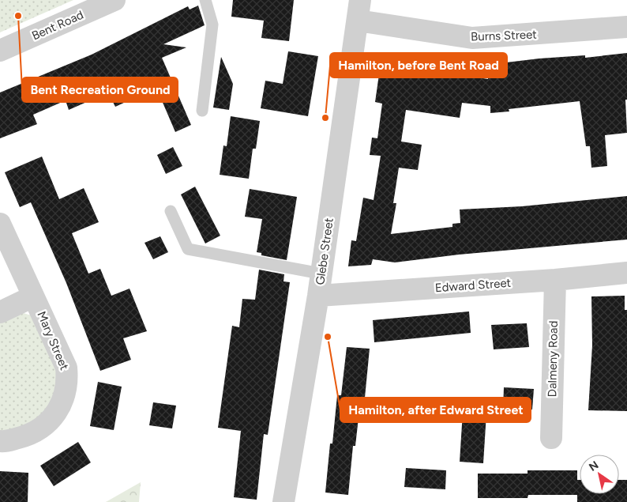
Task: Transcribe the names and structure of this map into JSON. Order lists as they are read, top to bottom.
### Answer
{
  "streets": {
    "street": [
      "Bent Road",
      "Burns Street",
      "Glebe Street",
      "Edward Street",
      "Mary Street",
      "Dalmeny Road"
    ]
  },
  "crossings": [
    ["Burns Street", "Glebe Street"],
    ["Glebe Street", "Edward Street"],
    ["Edward Street", "Dalmeny Road"]
  ],
  "places": ["Bent Recreation Ground", "Hamilton, before Bent Road", "Hamilton, after Edward Street"],
  "north": "top left"
}
